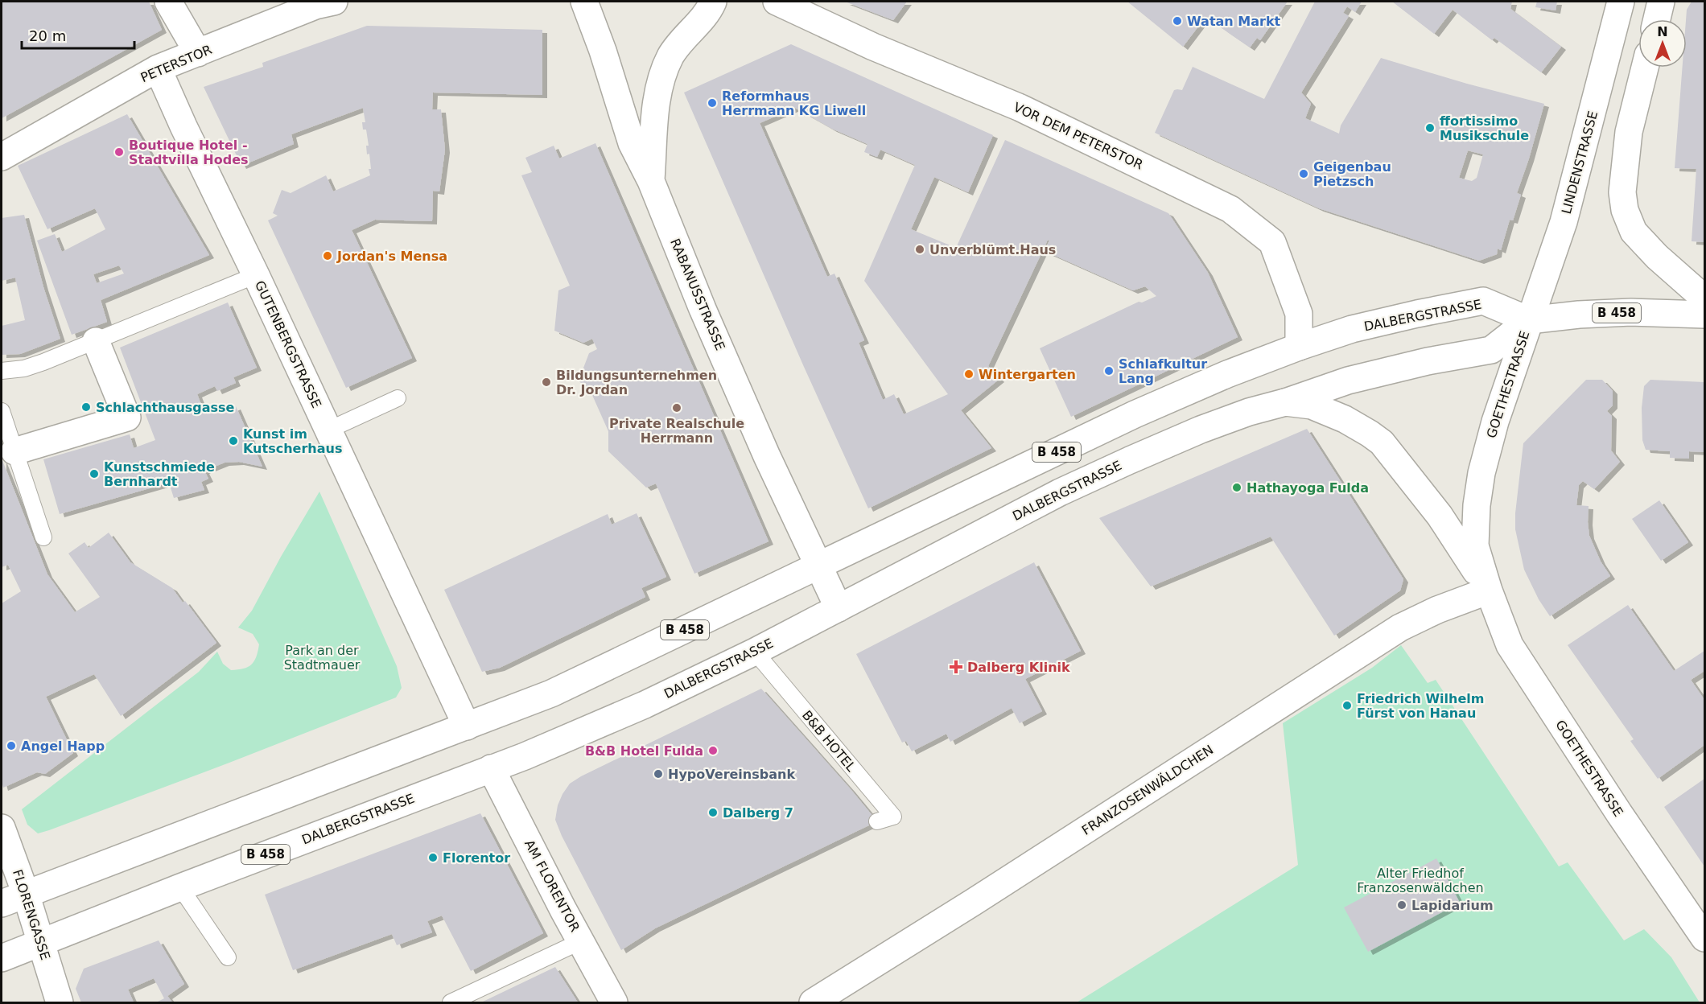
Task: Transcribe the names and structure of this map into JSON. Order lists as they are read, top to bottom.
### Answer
{
  "streets": {
    "street": [
      "PETERSTOR",
      "VOR DEM PETERSTOR",
      "LINDENSTRASSE",
      "RABANUSSTRASSE",
      "B 458",
      "DALBERGSTRASSE",
      "GUTENBERGSTRASSE",
      "GOETHESTRASSE",
      "FRANZOSENWÄLDCHEN",
      "AM FLORENTOR",
      "FLORENGASSE"
    ],
    "lane": ["B&B HOTEL"]
  },
  "crossings": [
    ["PETERSTOR", "GUTENBERGSTRASSE"],
    ["VOR DEM PETERSTOR", "DALBERGSTRASSE"],
    ["LINDENSTRASSE", "B 458"],
    ["LINDENSTRASSE", "DALBERGSTRASSE"],
    ["LINDENSTRASSE", "GOETHESTRASSE"],
    ["RABANUSSTRASSE", "DALBERGSTRASSE"],
    ["B 458", "DALBERGSTRASSE"],
    ["B 458", "GOETHESTRASSE"],
    ["DALBERGSTRASSE", "GUTENBERGSTRASSE"],
    ["DALBERGSTRASSE", "GOETHESTRASSE"],
    ["DALBERGSTRASSE", "B&B HOTEL"],
    ["DALBERGSTRASSE", "AM FLORENTOR"],
    ["DALBERGSTRASSE", "FLORENGASSE"],
    ["GOETHESTRASSE", "FRANZOSENWÄLDCHEN"]
  ],
  "parks": ["Park an der Stadtmauer", "Alter Friedhof Franzosenwäldchen"],
  "places": {
    "other": [
      "Watan Markt",
      "Reformhaus Herrmann KG Liwell",
      "ffortissimo Musikschule",
      "Boutique Hotel - Stadtvilla Hodes",
      "Geigenbau Pietzsch",
      "Unverblümt.Haus",
      "Jordan's Mensa",
      "Schlafkultur Lang",
      "Wintergarten",
      "Bildungsunternehmen Dr. Jordan",
      "Schlachthausgasse",
      "Private Realschule Herrmann",
      "Kunst im Kutscherhaus",
      "Kunstschmiede Bernhardt",
      "Hathayoga Fulda",
      "Friedrich Wilhelm Fürst von Hanau",
      "Angel Happ",
      "B&B Hotel Fulda",
      "HypoVereinsbank",
      "Dalberg 7",
      "Florentor",
      "Lapidarium"
    ],
    "health": ["Dalberg Klinik"]
  },
  "scale_bar": "20 m",
  "north": "top"
}
